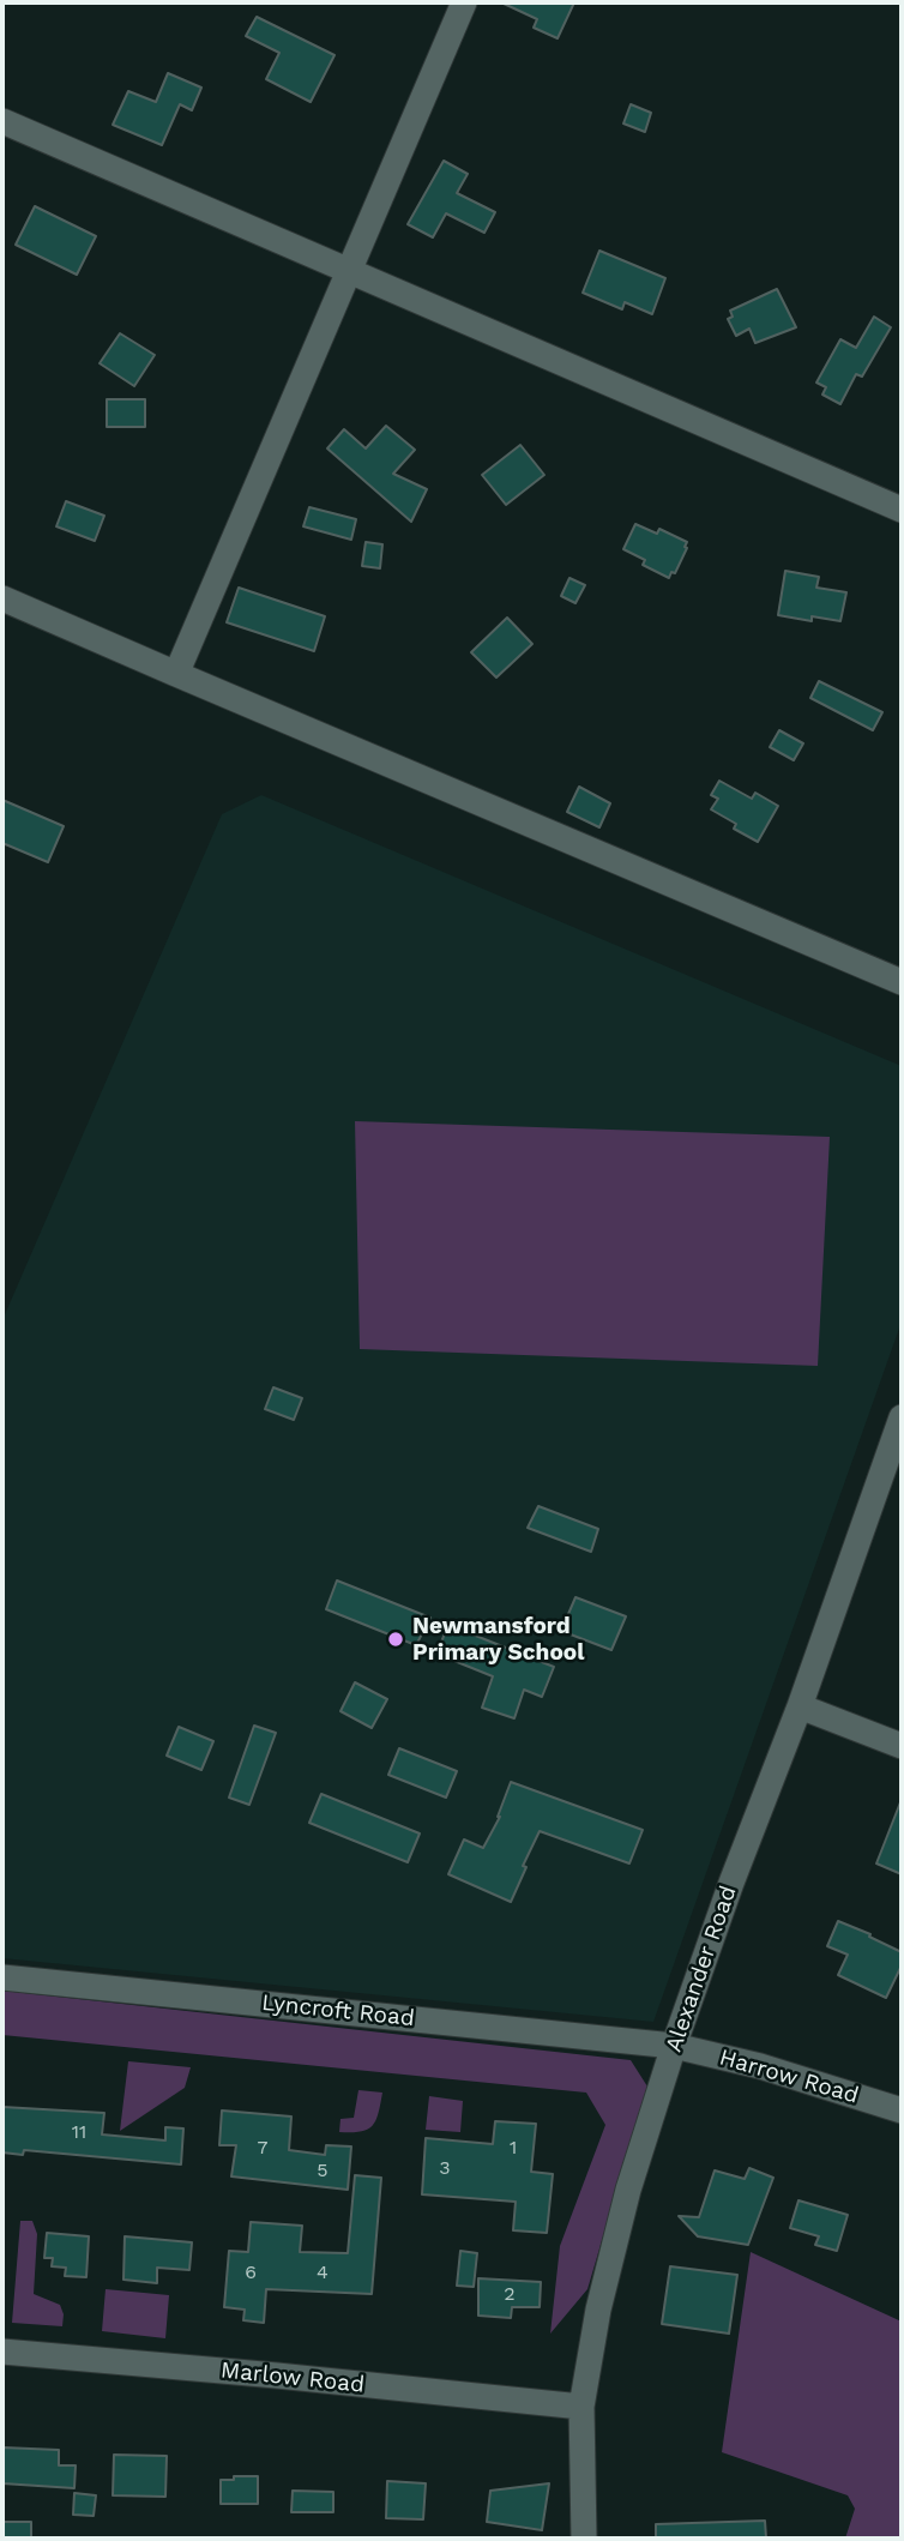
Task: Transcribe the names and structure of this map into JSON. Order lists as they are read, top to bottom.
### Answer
{
  "streets": {
    "street": [
      "Alexander Road",
      "Lyncroft Road",
      "Harrow Road",
      "Marlow Road"
    ]
  },
  "crossings": [
    ["Alexander Road", "Lyncroft Road"],
    ["Alexander Road", "Harrow Road"],
    ["Alexander Road", "Marlow Road"],
    ["Lyncroft Road", "Harrow Road"]
  ],
  "places": ["Newmansford Primary School"],
  "house_numbers": [
    "11",
    "7",
    "1",
    "3",
    "5",
    "6",
    "4",
    "2"
  ]
}
